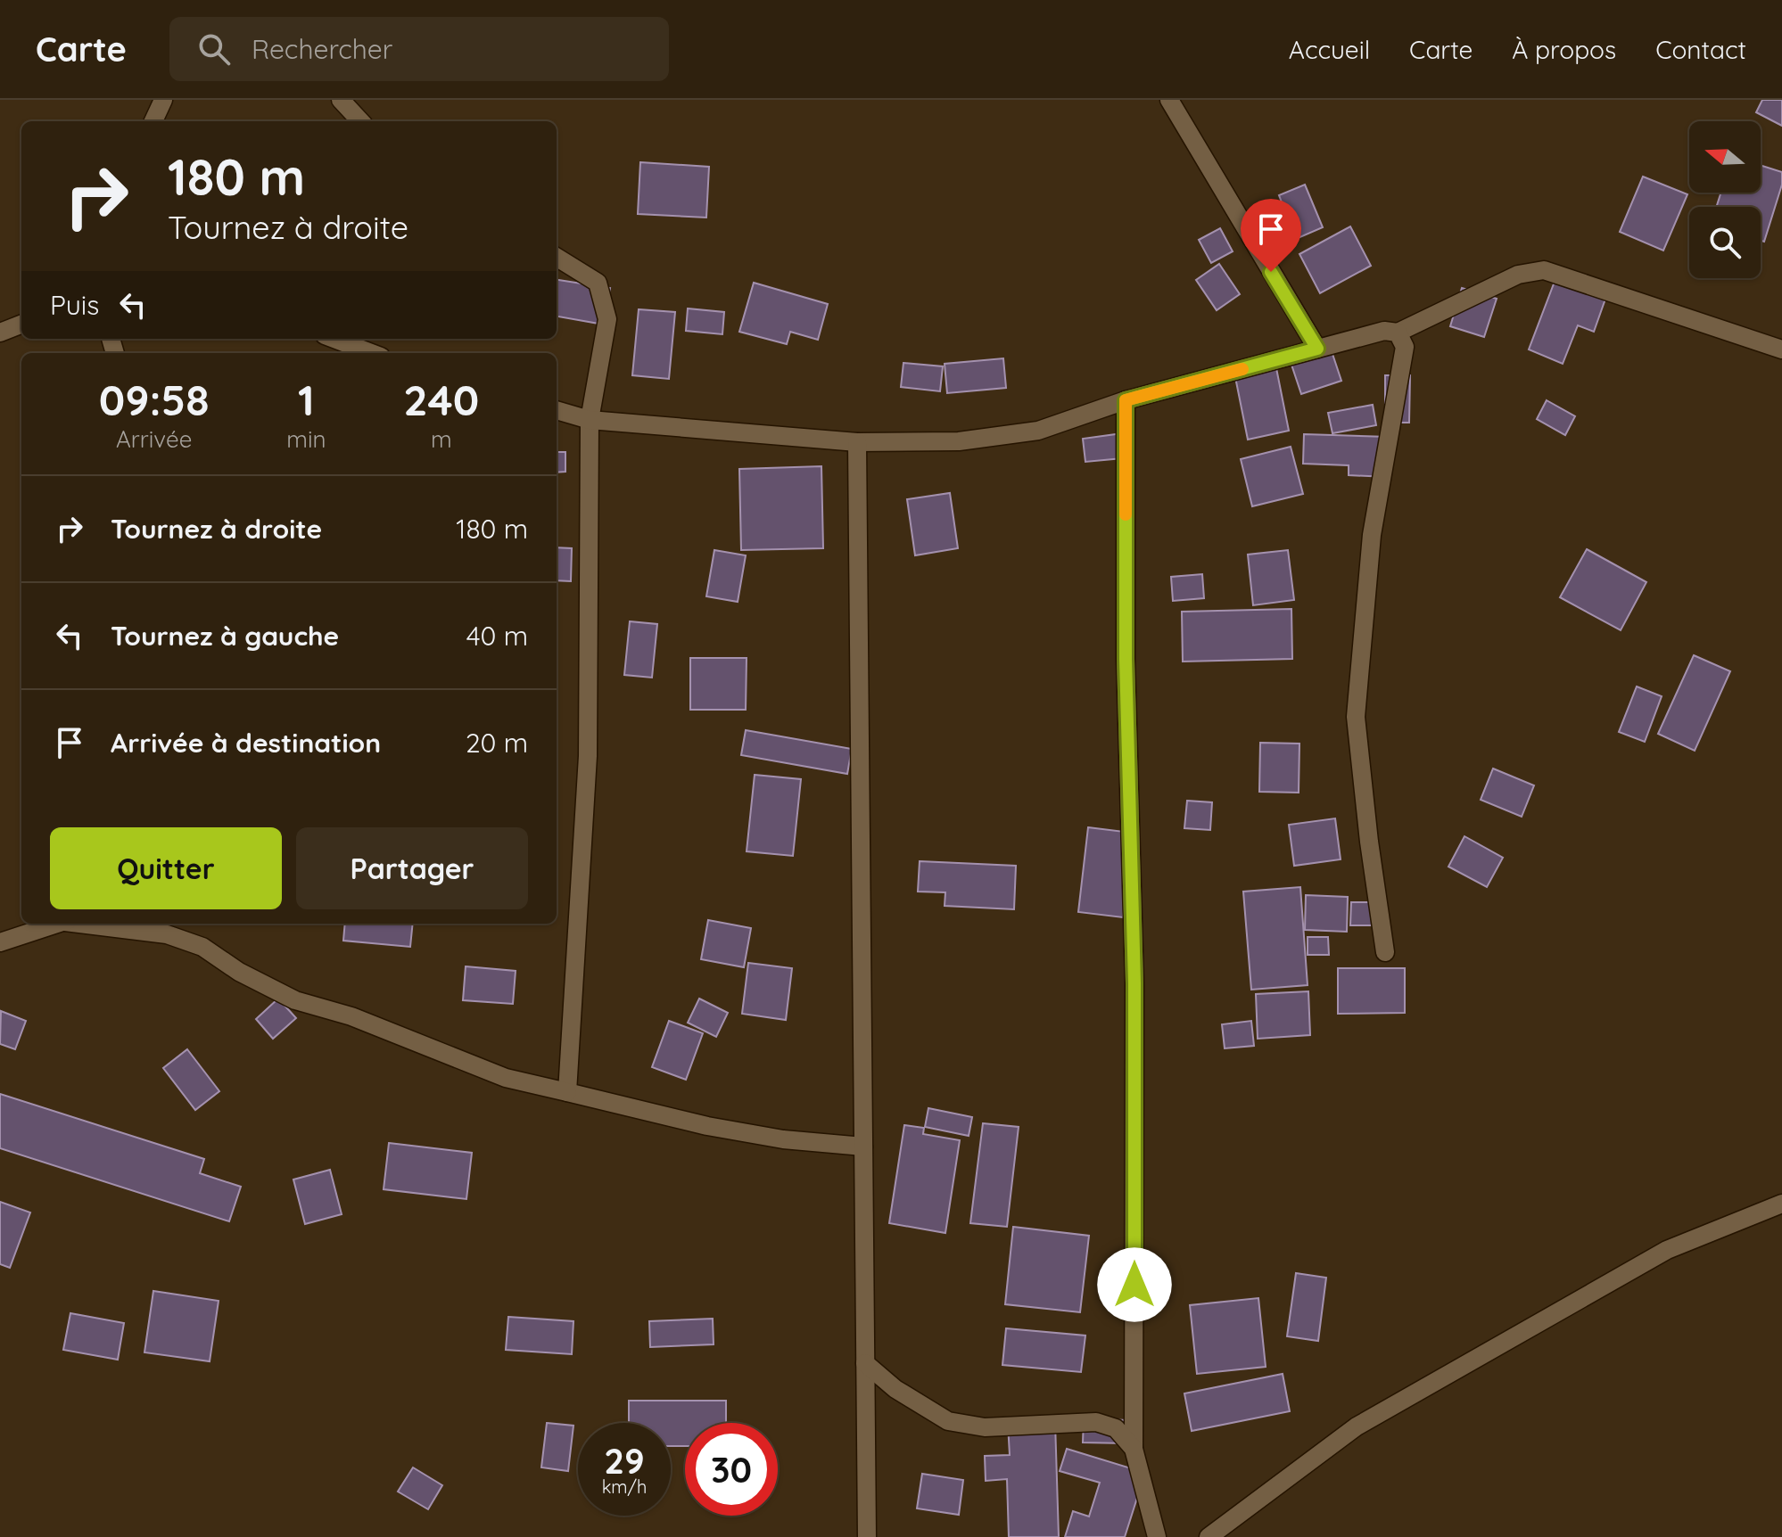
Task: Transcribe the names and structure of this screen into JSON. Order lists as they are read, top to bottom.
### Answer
{
  "north": "left",
  "page": {
    "header": "Carte",
    "search": "Rechercher",
    "nav": [
      "Accueil",
      "Carte",
      "À propos",
      "Contact"
    ],
    "turn": ["180 m", "Tournez à droite"],
    "then": "Puis",
    "eta": [
      "09:58",
      "Arrivée",
      "1",
      "min",
      "240",
      "m"
    ],
    "list": [
      {
        "name": "Tournez à droite",
        "value": "180 m"
      },
      {
        "name": "Tournez à gauche",
        "value": "40 m"
      },
      {
        "name": "Arrivée à destination",
        "value": "20 m"
      }
    ],
    "buttons": ["Quitter", "Partager"],
    "speed": "29 km/h",
    "limit": "30"
  }
}
